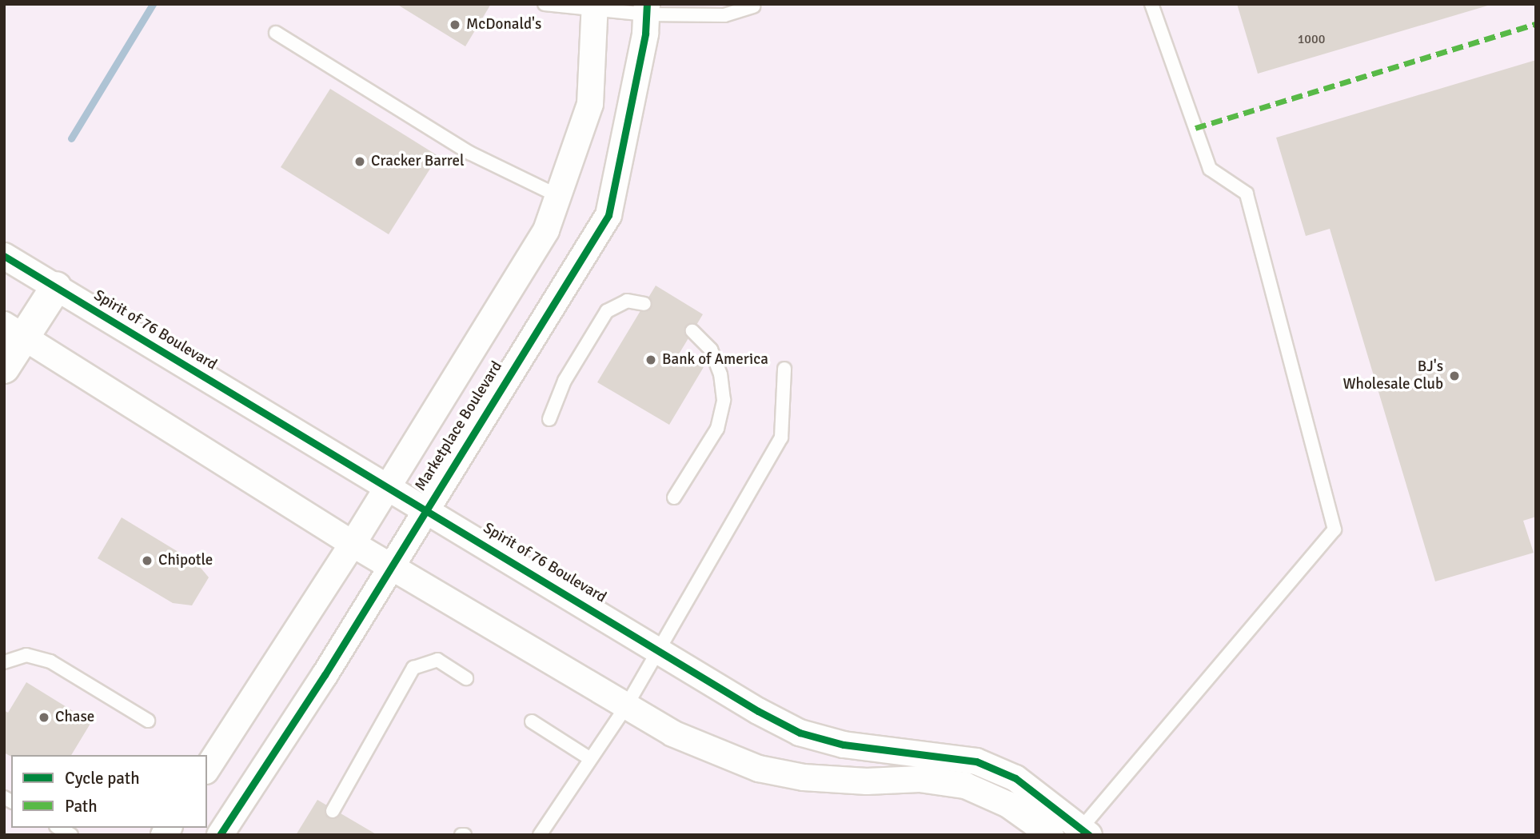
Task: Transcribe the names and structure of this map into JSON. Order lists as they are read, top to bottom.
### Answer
{
  "streets": {
    "street": ["Spirit of 76 Boulevard", "Marketplace Boulevard"]
  },
  "crossings": [
    ["Spirit of 76 Boulevard", "Marketplace Boulevard"]
  ],
  "places": [
    "McDonald's",
    "Cracker Barrel",
    "Bank of America",
    "BJ's Wholesale Club",
    "Chipotle",
    "Chase"
  ],
  "house_numbers": ["1000"],
  "legend": ["Cycle path", "Path"]
}
